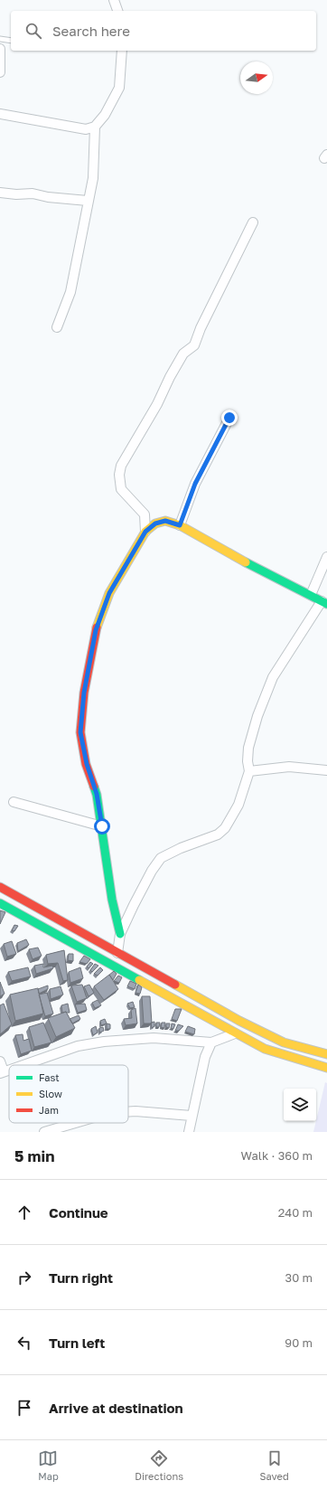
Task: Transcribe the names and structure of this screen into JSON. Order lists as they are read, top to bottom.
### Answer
{
  "legend": ["Fast", "Slow", "Jam"],
  "north": "right",
  "page": {
    "search": "Search here",
    "heading": ["5 min", "Walk · 360 m"],
    "list": [
      ["Continue", "240 m"],
      ["Turn right", "30 m"],
      ["Turn left", "90 m"],
      "Arrive at destination"
    ],
    "nav": ["Map", "Directions", "Saved"]
  }
}
